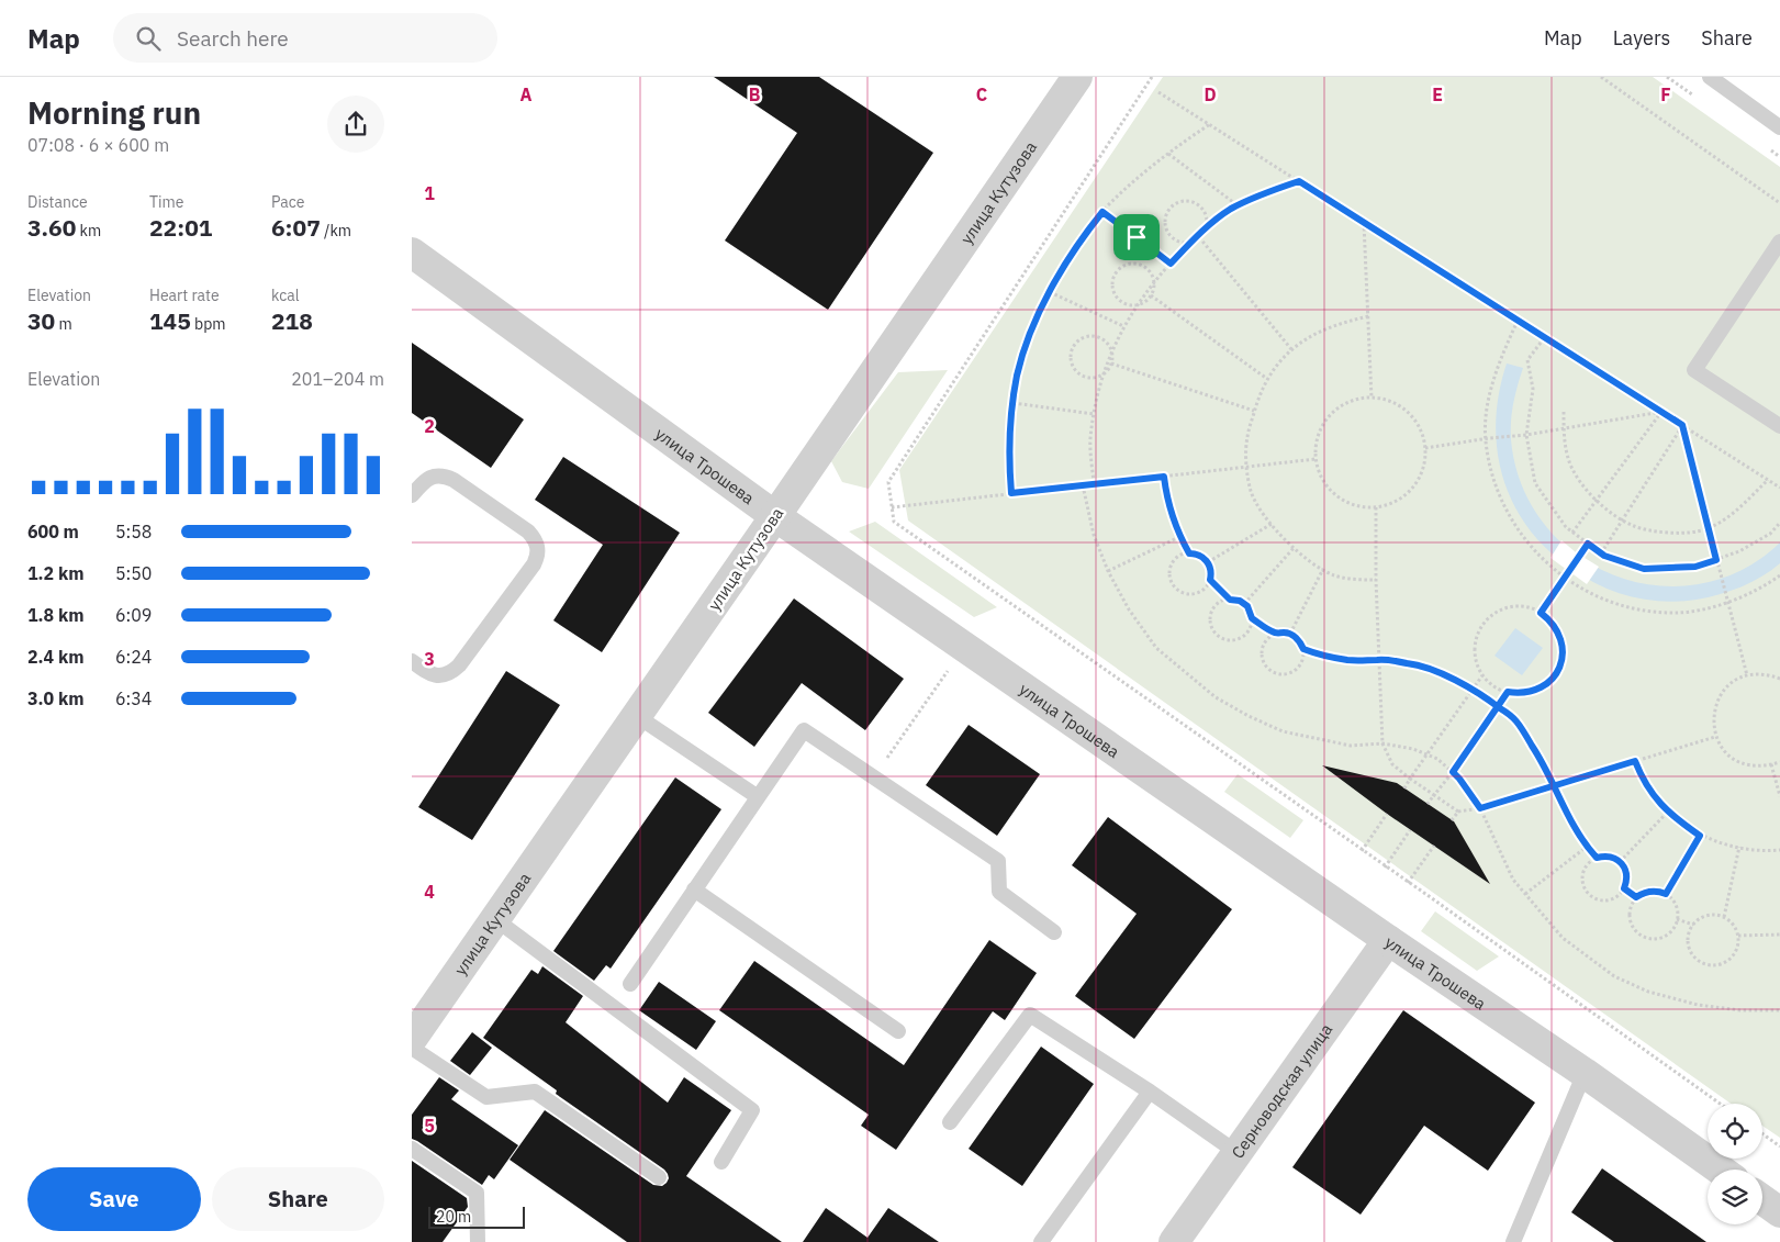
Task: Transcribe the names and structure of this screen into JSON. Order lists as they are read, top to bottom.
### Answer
{
  "streets": {
    "street": ["улица Кутузова", "улица Трошева", "Серноводская улица"]
  },
  "crossings": [
    ["улица Кутузова", "улица Трошева"],
    ["улица Трошева", "Серноводская улица"]
  ],
  "scale_bar": "20 m",
  "page": {
    "header": "Map",
    "search": "Search here",
    "nav": ["Map", "Layers", "Share"],
    "heading": ["Morning run", "07:08 · 6 × 600 m"],
    "stats": [
      ["Distance", "3.60 km"],
      ["Time", "22:01"],
      ["Pace", "6:07 /km"],
      ["Elevation", "30 m"],
      ["Heart rate", "145 bpm"],
      ["kcal", "218"]
    ],
    "chart": ["Elevation", "201–204 m"],
    "list": [
      {
        "name": "600 m",
        "note": "5:58"
      },
      {
        "name": "1.2 km",
        "note": "5:50"
      },
      {
        "name": "1.8 km",
        "note": "6:09"
      },
      {
        "name": "2.4 km",
        "note": "6:24"
      },
      {
        "name": "3.0 km",
        "note": "6:34"
      }
    ],
    "buttons": ["Save", "Share"],
    "scale": "20 m"
  },
  "grid": {
    "columns": [
      "A",
      "B",
      "C",
      "D",
      "E",
      "F"
    ],
    "rows": [
      "1",
      "2",
      "3",
      "4",
      "5"
    ]
  }
}
